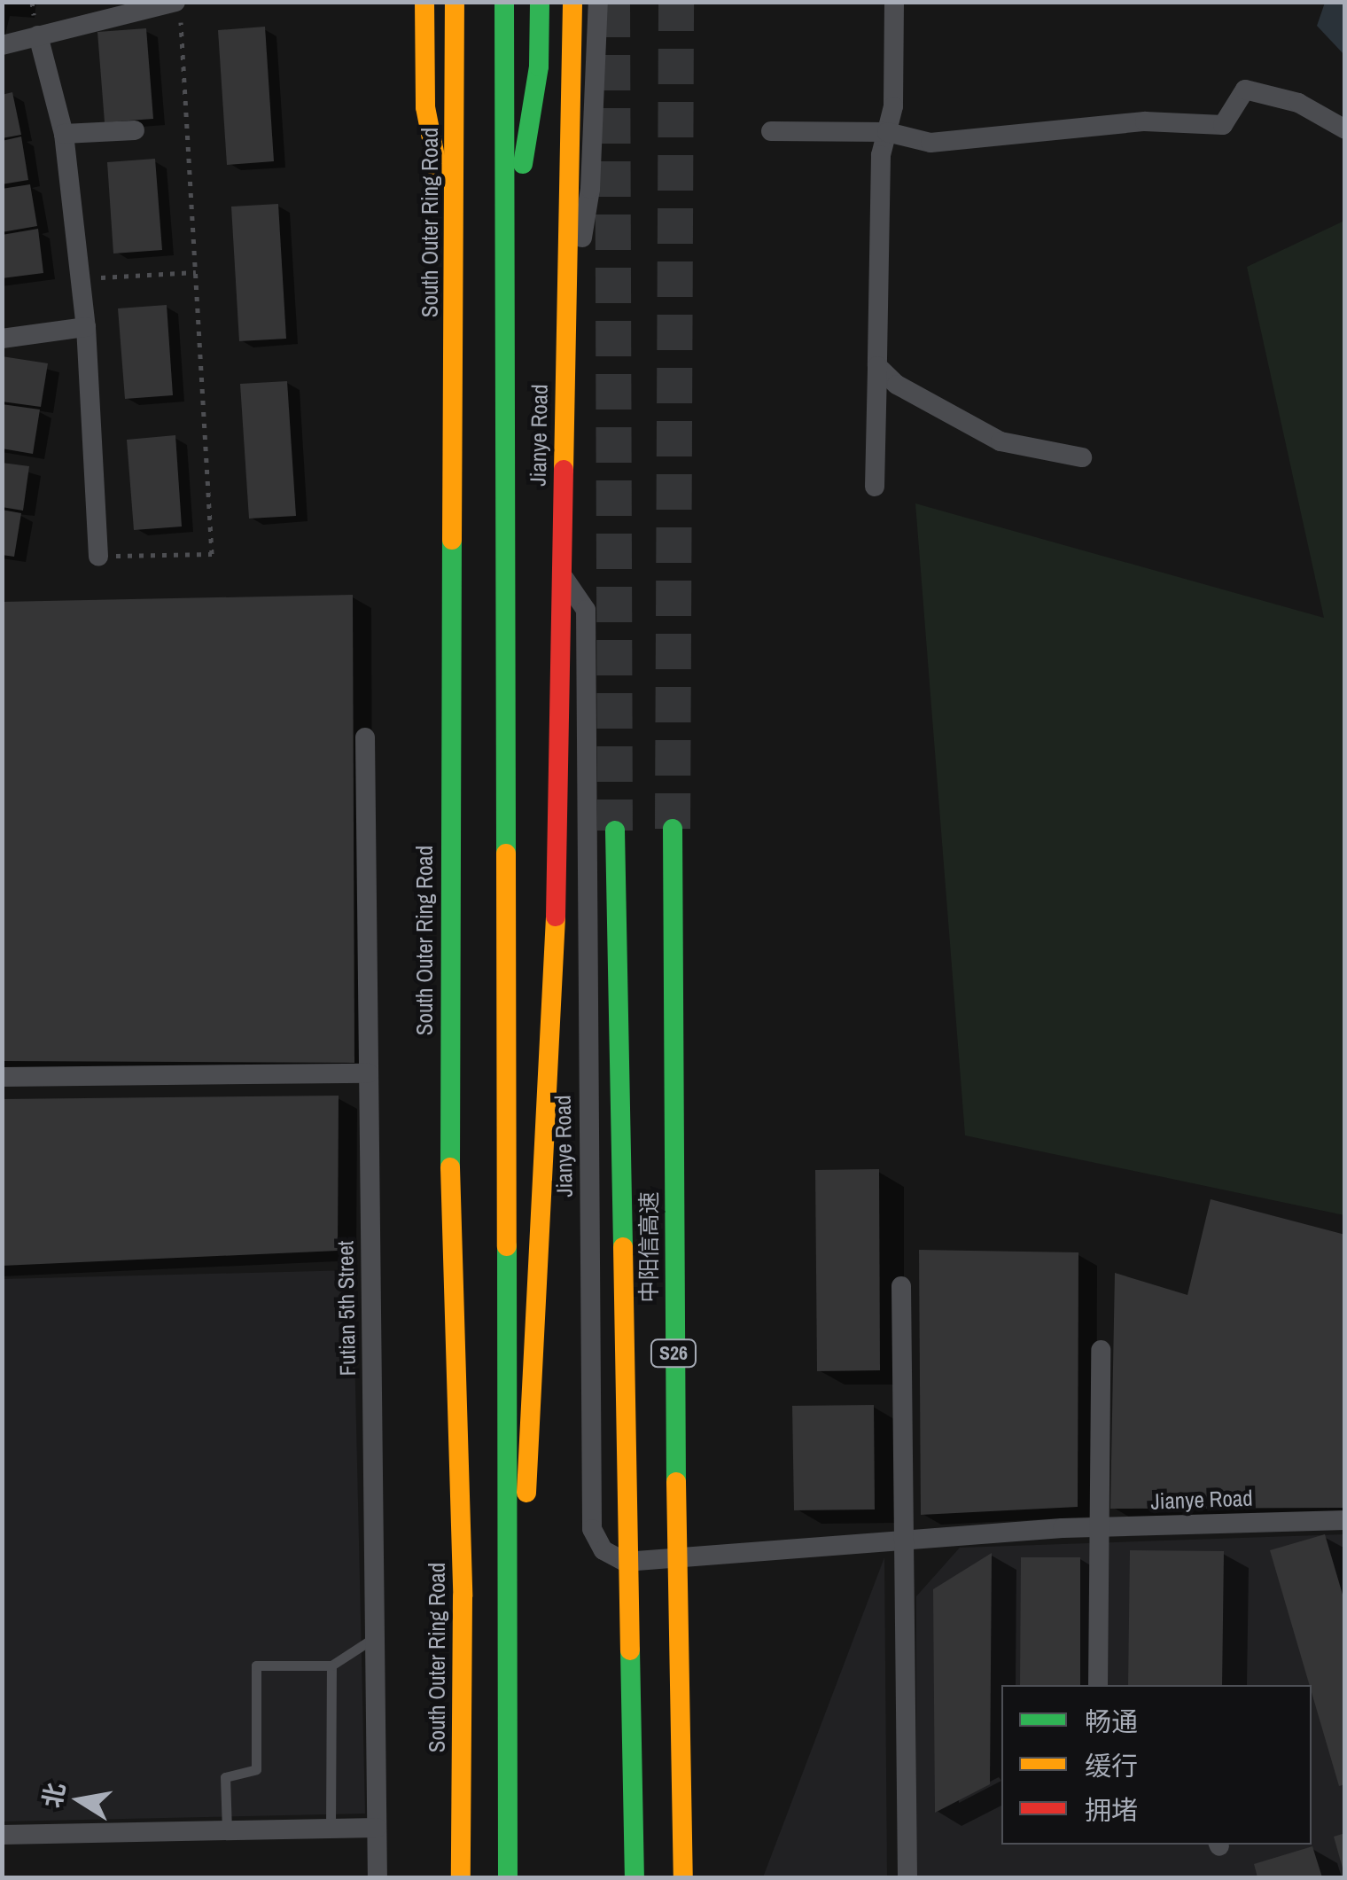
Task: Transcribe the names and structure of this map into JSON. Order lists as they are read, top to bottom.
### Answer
{
  "streets": {
    "highway": ["South Outer Ring Road", "中阳信高速", "S26"],
    "street": ["Jianye Road", "Futian 5th Street"]
  },
  "legend": ["畅通", "缓行", "拥堵"],
  "north": "left"
}
